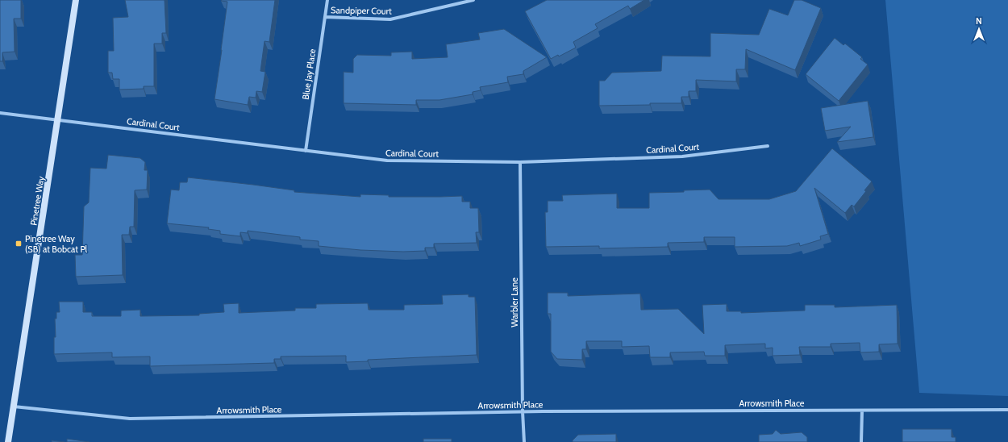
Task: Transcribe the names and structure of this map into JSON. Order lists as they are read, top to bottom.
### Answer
{
  "streets": {
    "street": [
      "Sandpiper Court",
      "Blue Jay Place",
      "Cardinal Court",
      "Pinetree Way",
      "Warbler Lane",
      "Arrowsmith Place"
    ]
  },
  "crossings": [
    ["Sandpiper Court", "Blue Jay Place"],
    ["Blue Jay Place", "Cardinal Court"],
    ["Cardinal Court", "Pinetree Way"],
    ["Cardinal Court", "Warbler Lane"],
    ["Pinetree Way", "Arrowsmith Place"],
    ["Warbler Lane", "Arrowsmith Place"]
  ],
  "places": {
    "transit": ["Pinetree Way (SB) at Bobcat Pl"]
  },
  "north": "top"
}
